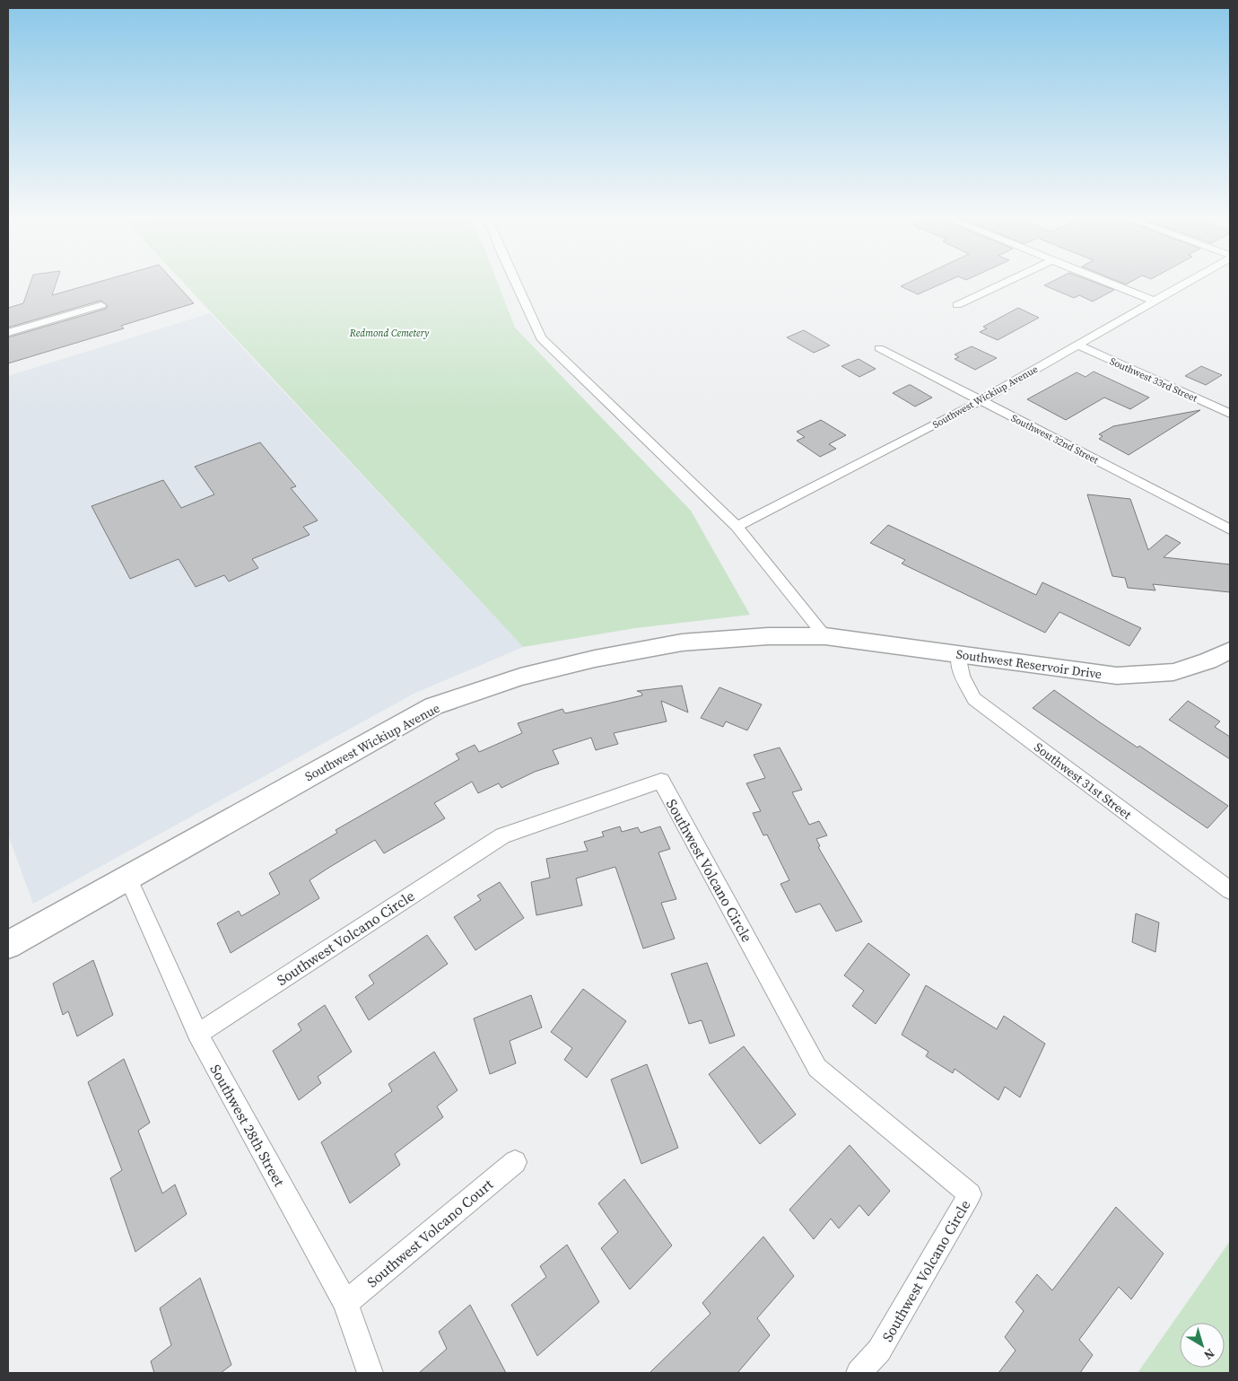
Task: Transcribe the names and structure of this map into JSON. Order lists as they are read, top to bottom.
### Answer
{
  "streets": {
    "street": [
      "Southwest 33rd Street",
      "Southwest Wickiup Avenue",
      "Southwest 32nd Street",
      "Southwest Reservoir Drive",
      "Southwest 31st Street",
      "Southwest Volcano Circle",
      "Southwest 28th Street",
      "Southwest Volcano Court"
    ]
  },
  "crossings": [
    ["Southwest 33rd Street", "Southwest Wickiup Avenue"],
    ["Southwest Wickiup Avenue", "Southwest 32nd Street"],
    ["Southwest Wickiup Avenue", "Southwest Reservoir Drive"],
    ["Southwest Wickiup Avenue", "Southwest 28th Street"],
    ["Southwest Reservoir Drive", "Southwest 31st Street"],
    ["Southwest Volcano Circle", "Southwest 28th Street"],
    ["Southwest 28th Street", "Southwest Volcano Court"]
  ],
  "parks": ["Redmond Cemetery"],
  "north": "bottom right"
}
